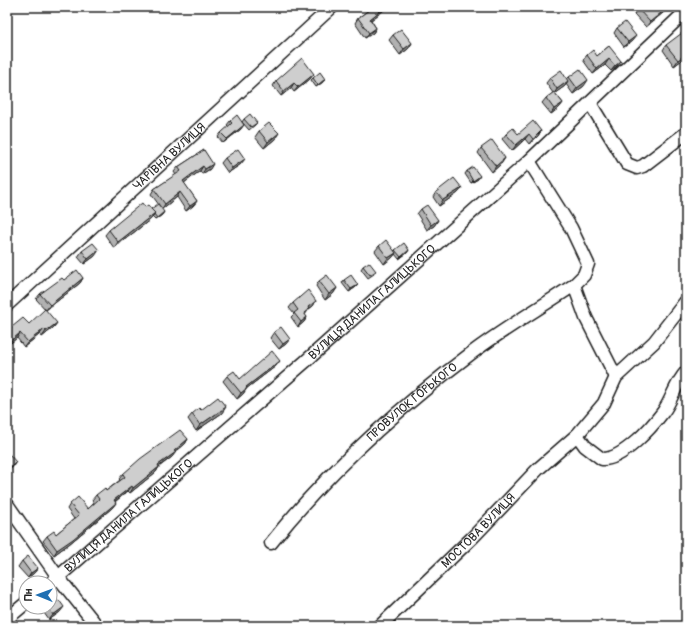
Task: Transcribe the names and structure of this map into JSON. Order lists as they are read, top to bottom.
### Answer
{
  "streets": {
    "street": [
      "ЧАРІВНА ВУЛИЦЯ",
      "ВУЛИЦЯ ДАНИЛА ГАЛИЦЬКОГО",
      "ПРОВУЛОК ГОРЬКОГО",
      "МОСТОВА ВУЛИЦЯ"
    ]
  },
  "crossings": [
    ["ВУЛИЦЯ ДАНИЛА ГАЛИЦЬКОГО", "ПРОВУЛОК ГОРЬКОГО"]
  ],
  "north": "left"
}
